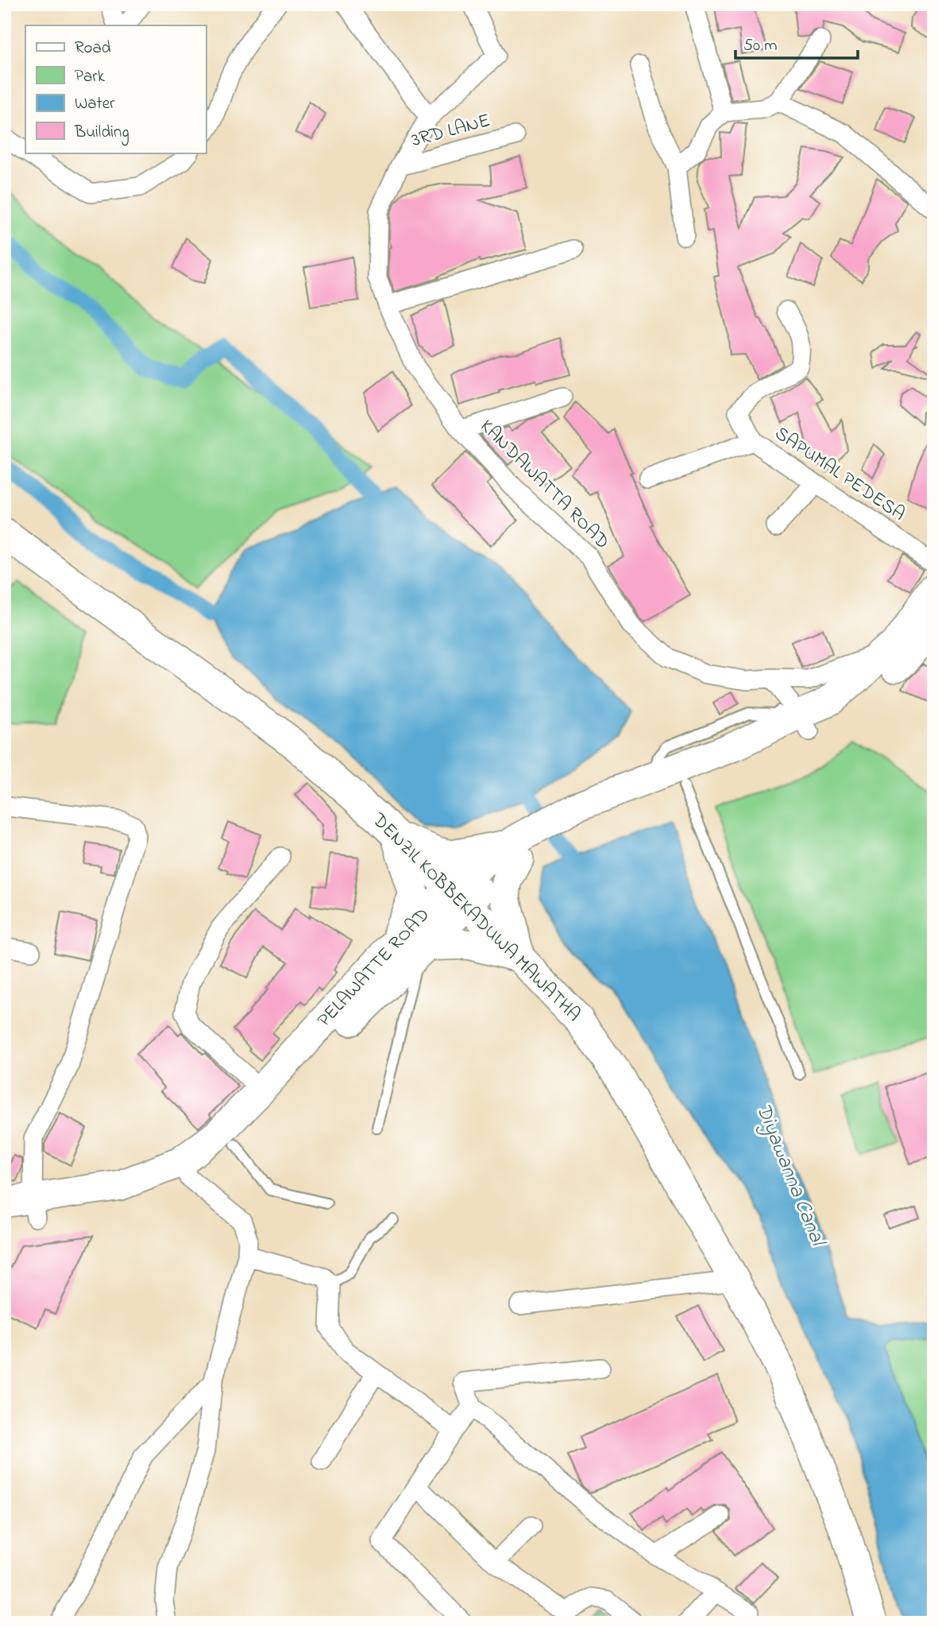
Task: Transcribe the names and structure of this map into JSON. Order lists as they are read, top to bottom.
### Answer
{
  "streets": {
    "main road": ["DENZIL KOBBEKADUWA MAWATHA", "PELAWATTE ROAD"],
    "street": ["3RD LANE", "SAPUMAL PEDESA", "KANDAWATTA ROAD"]
  },
  "crossings": [
    ["3RD LANE", "KANDAWATTA ROAD"],
    ["KANDAWATTA ROAD", "PELAWATTE ROAD"],
    ["DENZIL KOBBEKADUWA MAWATHA", "PELAWATTE ROAD"]
  ],
  "water": ["Diyawanna Canal"],
  "legend": [
    "Road",
    "Park",
    "Water",
    "Building"
  ],
  "scale_bar": "50 m"
}
